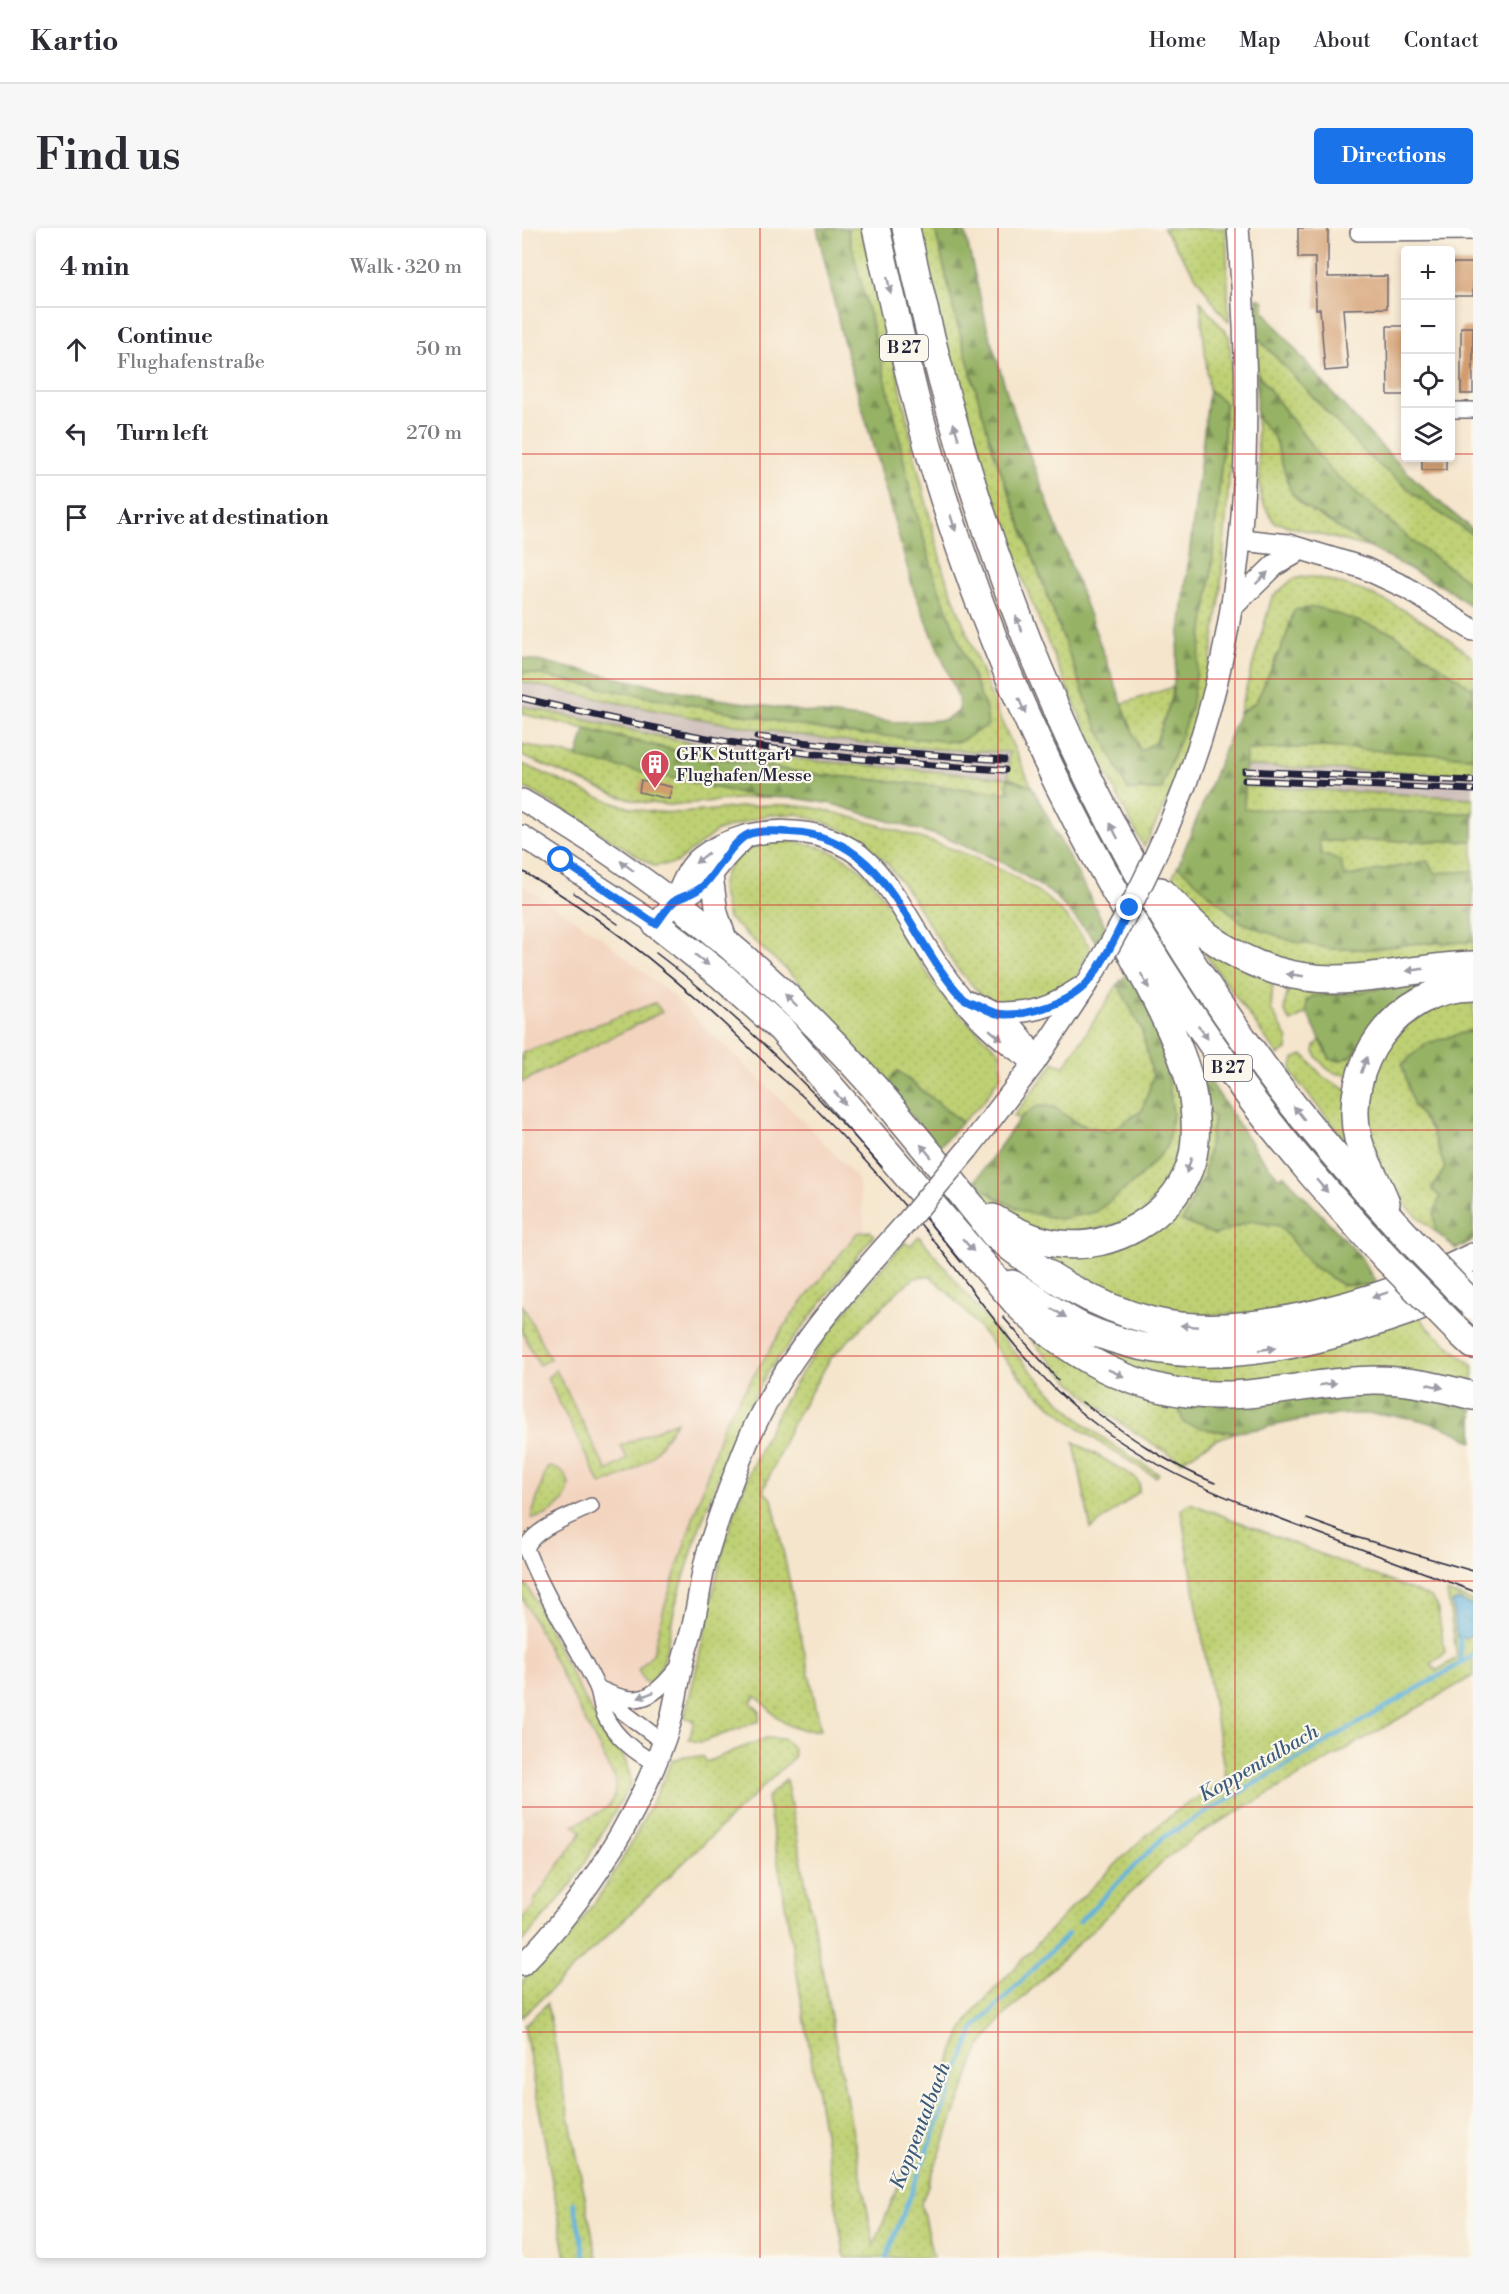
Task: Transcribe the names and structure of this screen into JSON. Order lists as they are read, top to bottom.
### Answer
{
  "streets": {
    "highway": ["B 27"]
  },
  "water": ["Koppentalbach"],
  "places": {
    "building": ["GFK Stuttgart Flughafen/Messe"]
  },
  "page": {
    "header": "Kartio",
    "nav": [
      "Home",
      "Map",
      "About",
      "Contact"
    ],
    "buttons": "Directions",
    "title": "Find us",
    "heading": ["4 min", "Walk · 320 m"],
    "map_buttons": ["+", "−"],
    "list": [
      ["Continue", "Flughafenstraße", "50 m"],
      ["Turn left", "270 m"],
      "Arrive at destination"
    ]
  }
}
